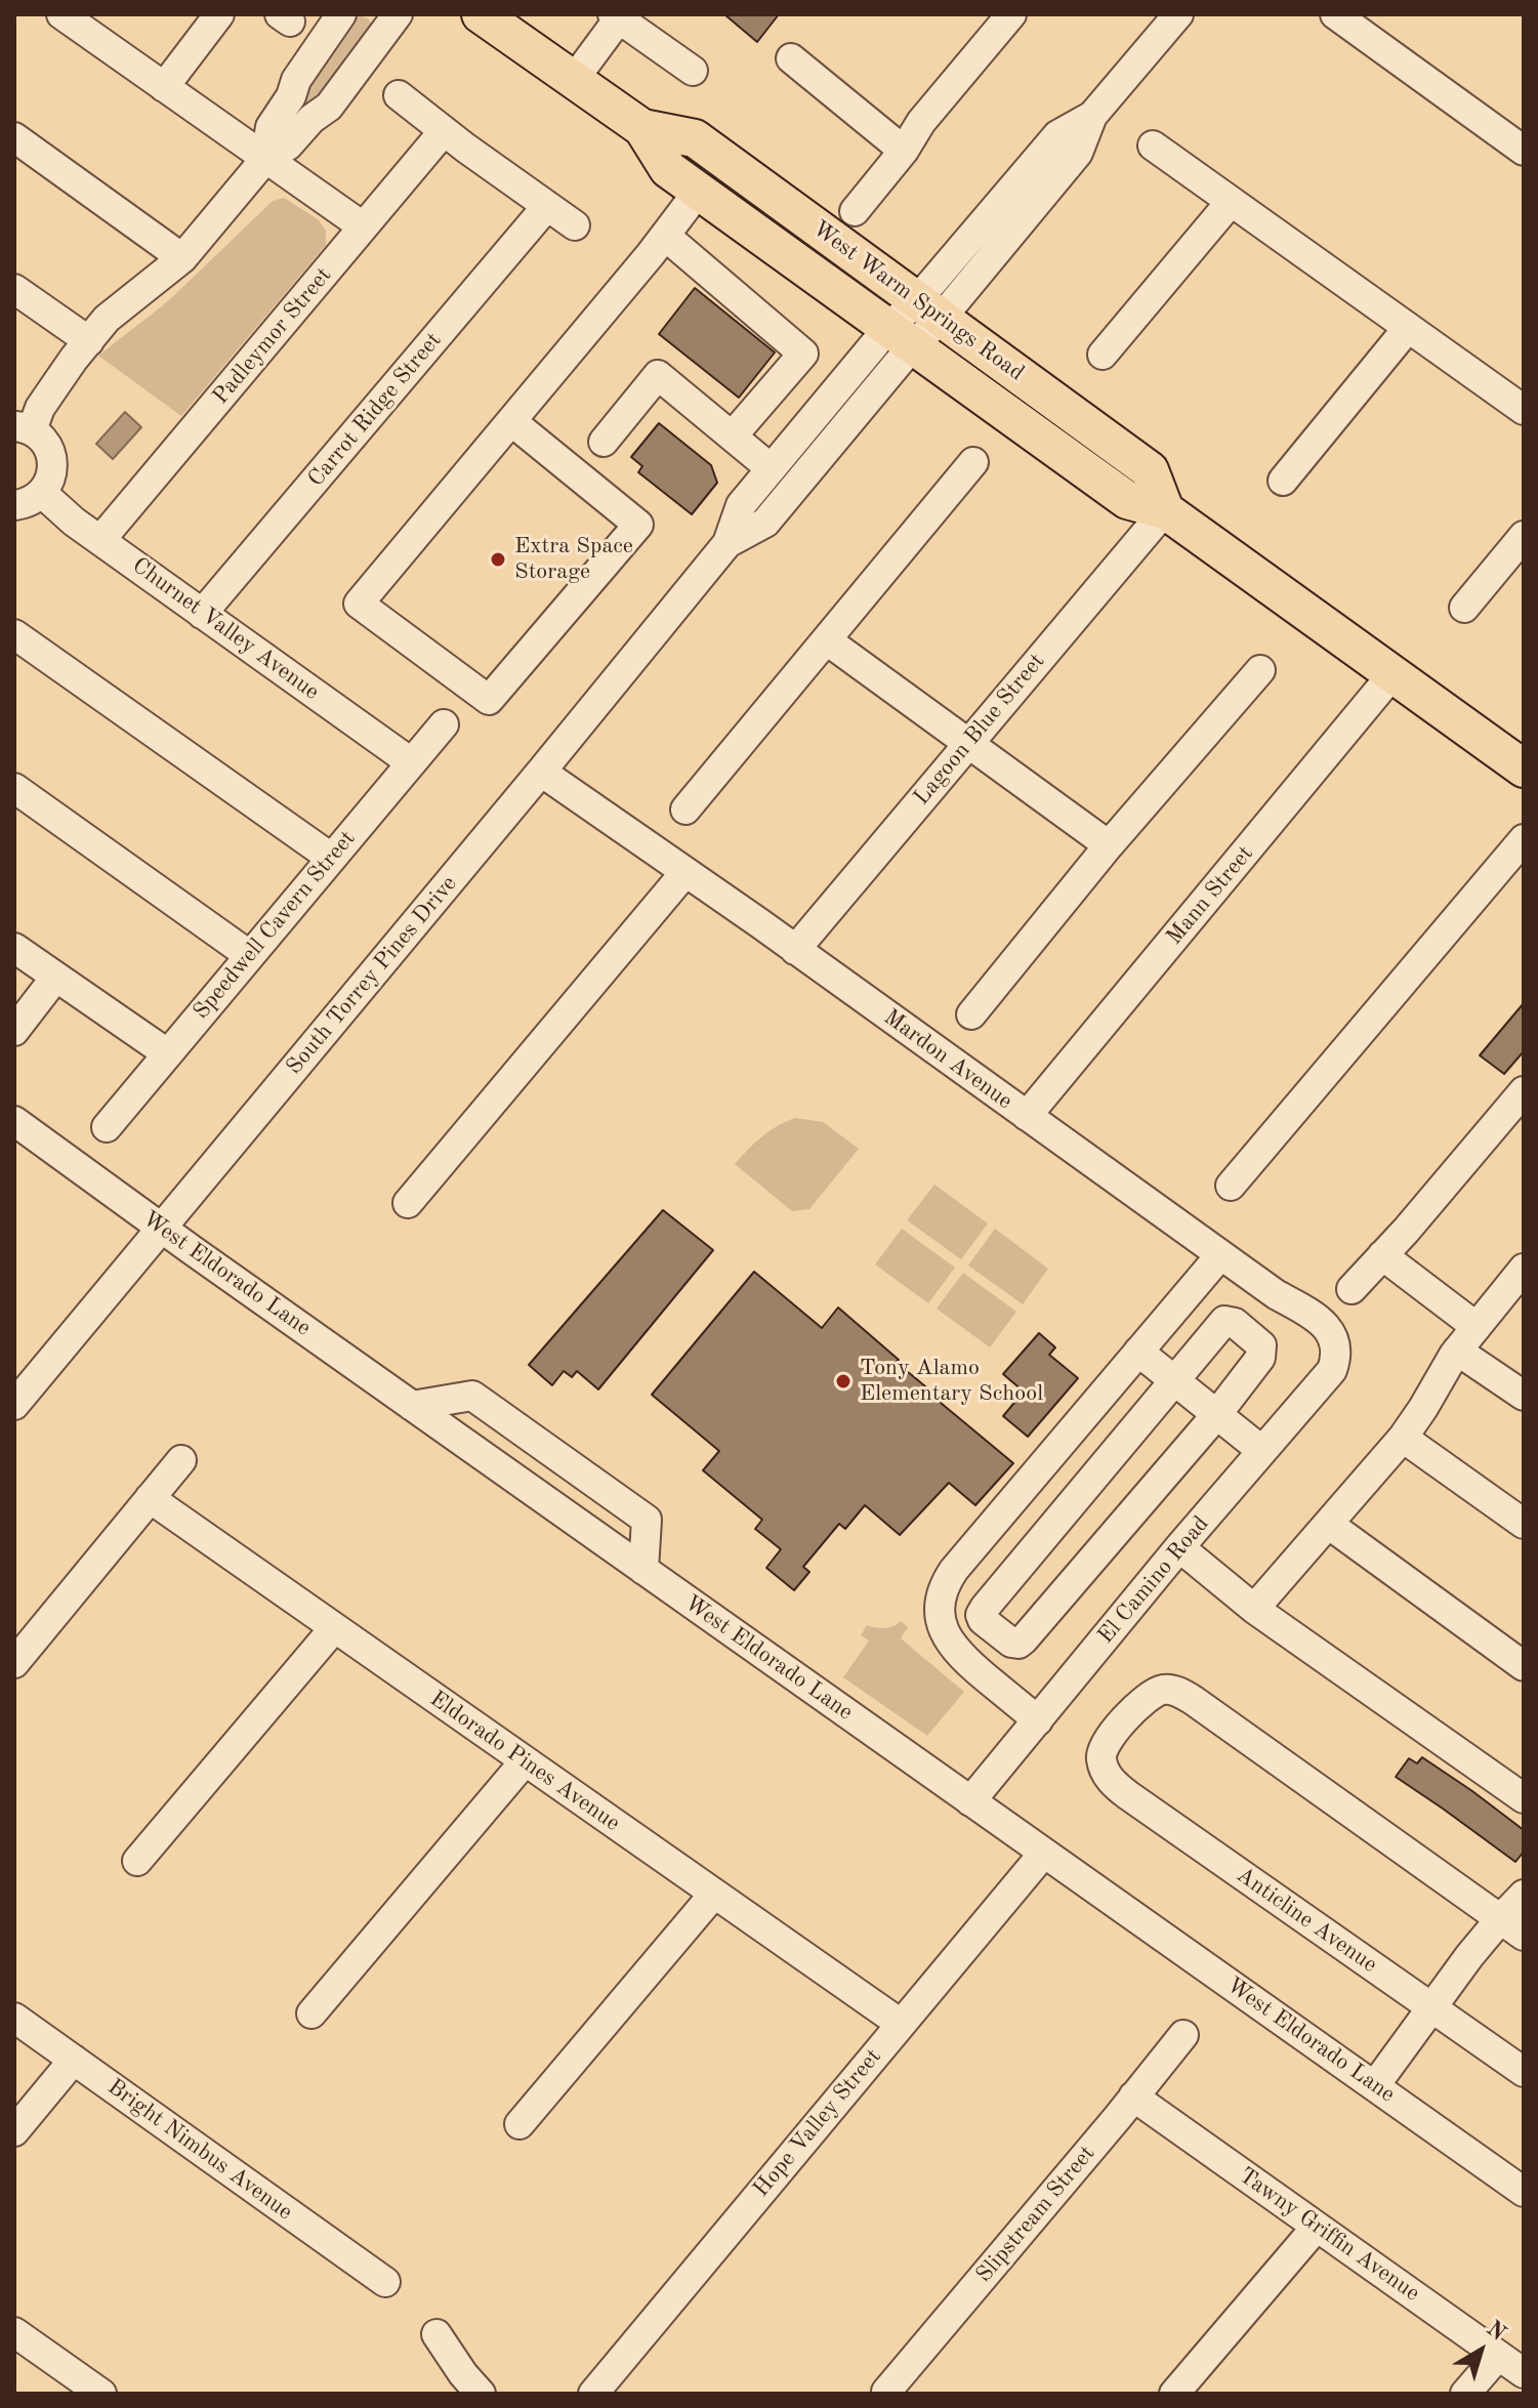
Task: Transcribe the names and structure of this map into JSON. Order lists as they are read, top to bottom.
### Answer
{
  "streets": {
    "main road": ["West Warm Springs Road"],
    "street": [
      "Padleymor Street",
      "Carrot Ridge Street",
      "Churnet Valley Avenue",
      "Lagoon Blue Street",
      "Mann Street",
      "Speedwell Cavern Street",
      "South Torrey Pines Drive",
      "Mardon Avenue",
      "West Eldorado Lane",
      "El Camino Road",
      "Eldorado Pines Avenue",
      "Anticline Avenue",
      "Hope Valley Street",
      "Bright Nimbus Avenue",
      "Slipstream Street",
      "Tawny Griffin Avenue"
    ]
  },
  "crossings": [
    ["West Warm Springs Road", "Lagoon Blue Street"],
    ["West Warm Springs Road", "Mann Street"],
    ["West Warm Springs Road", "South Torrey Pines Drive"],
    ["Padleymor Street", "Churnet Valley Avenue"],
    ["Carrot Ridge Street", "Churnet Valley Avenue"],
    ["Churnet Valley Avenue", "Speedwell Cavern Street"],
    ["Lagoon Blue Street", "Mardon Avenue"],
    ["Mann Street", "Mardon Avenue"],
    ["South Torrey Pines Drive", "Mardon Avenue"],
    ["South Torrey Pines Drive", "West Eldorado Lane"],
    ["Mardon Avenue", "El Camino Road"],
    ["West Eldorado Lane", "El Camino Road"],
    ["West Eldorado Lane", "Hope Valley Street"],
    ["Eldorado Pines Avenue", "Hope Valley Street"],
    ["Slipstream Street", "Tawny Griffin Avenue"]
  ],
  "places": ["Extra Space Storage", "Tony Alamo Elementary School"],
  "north": "top right"
}
